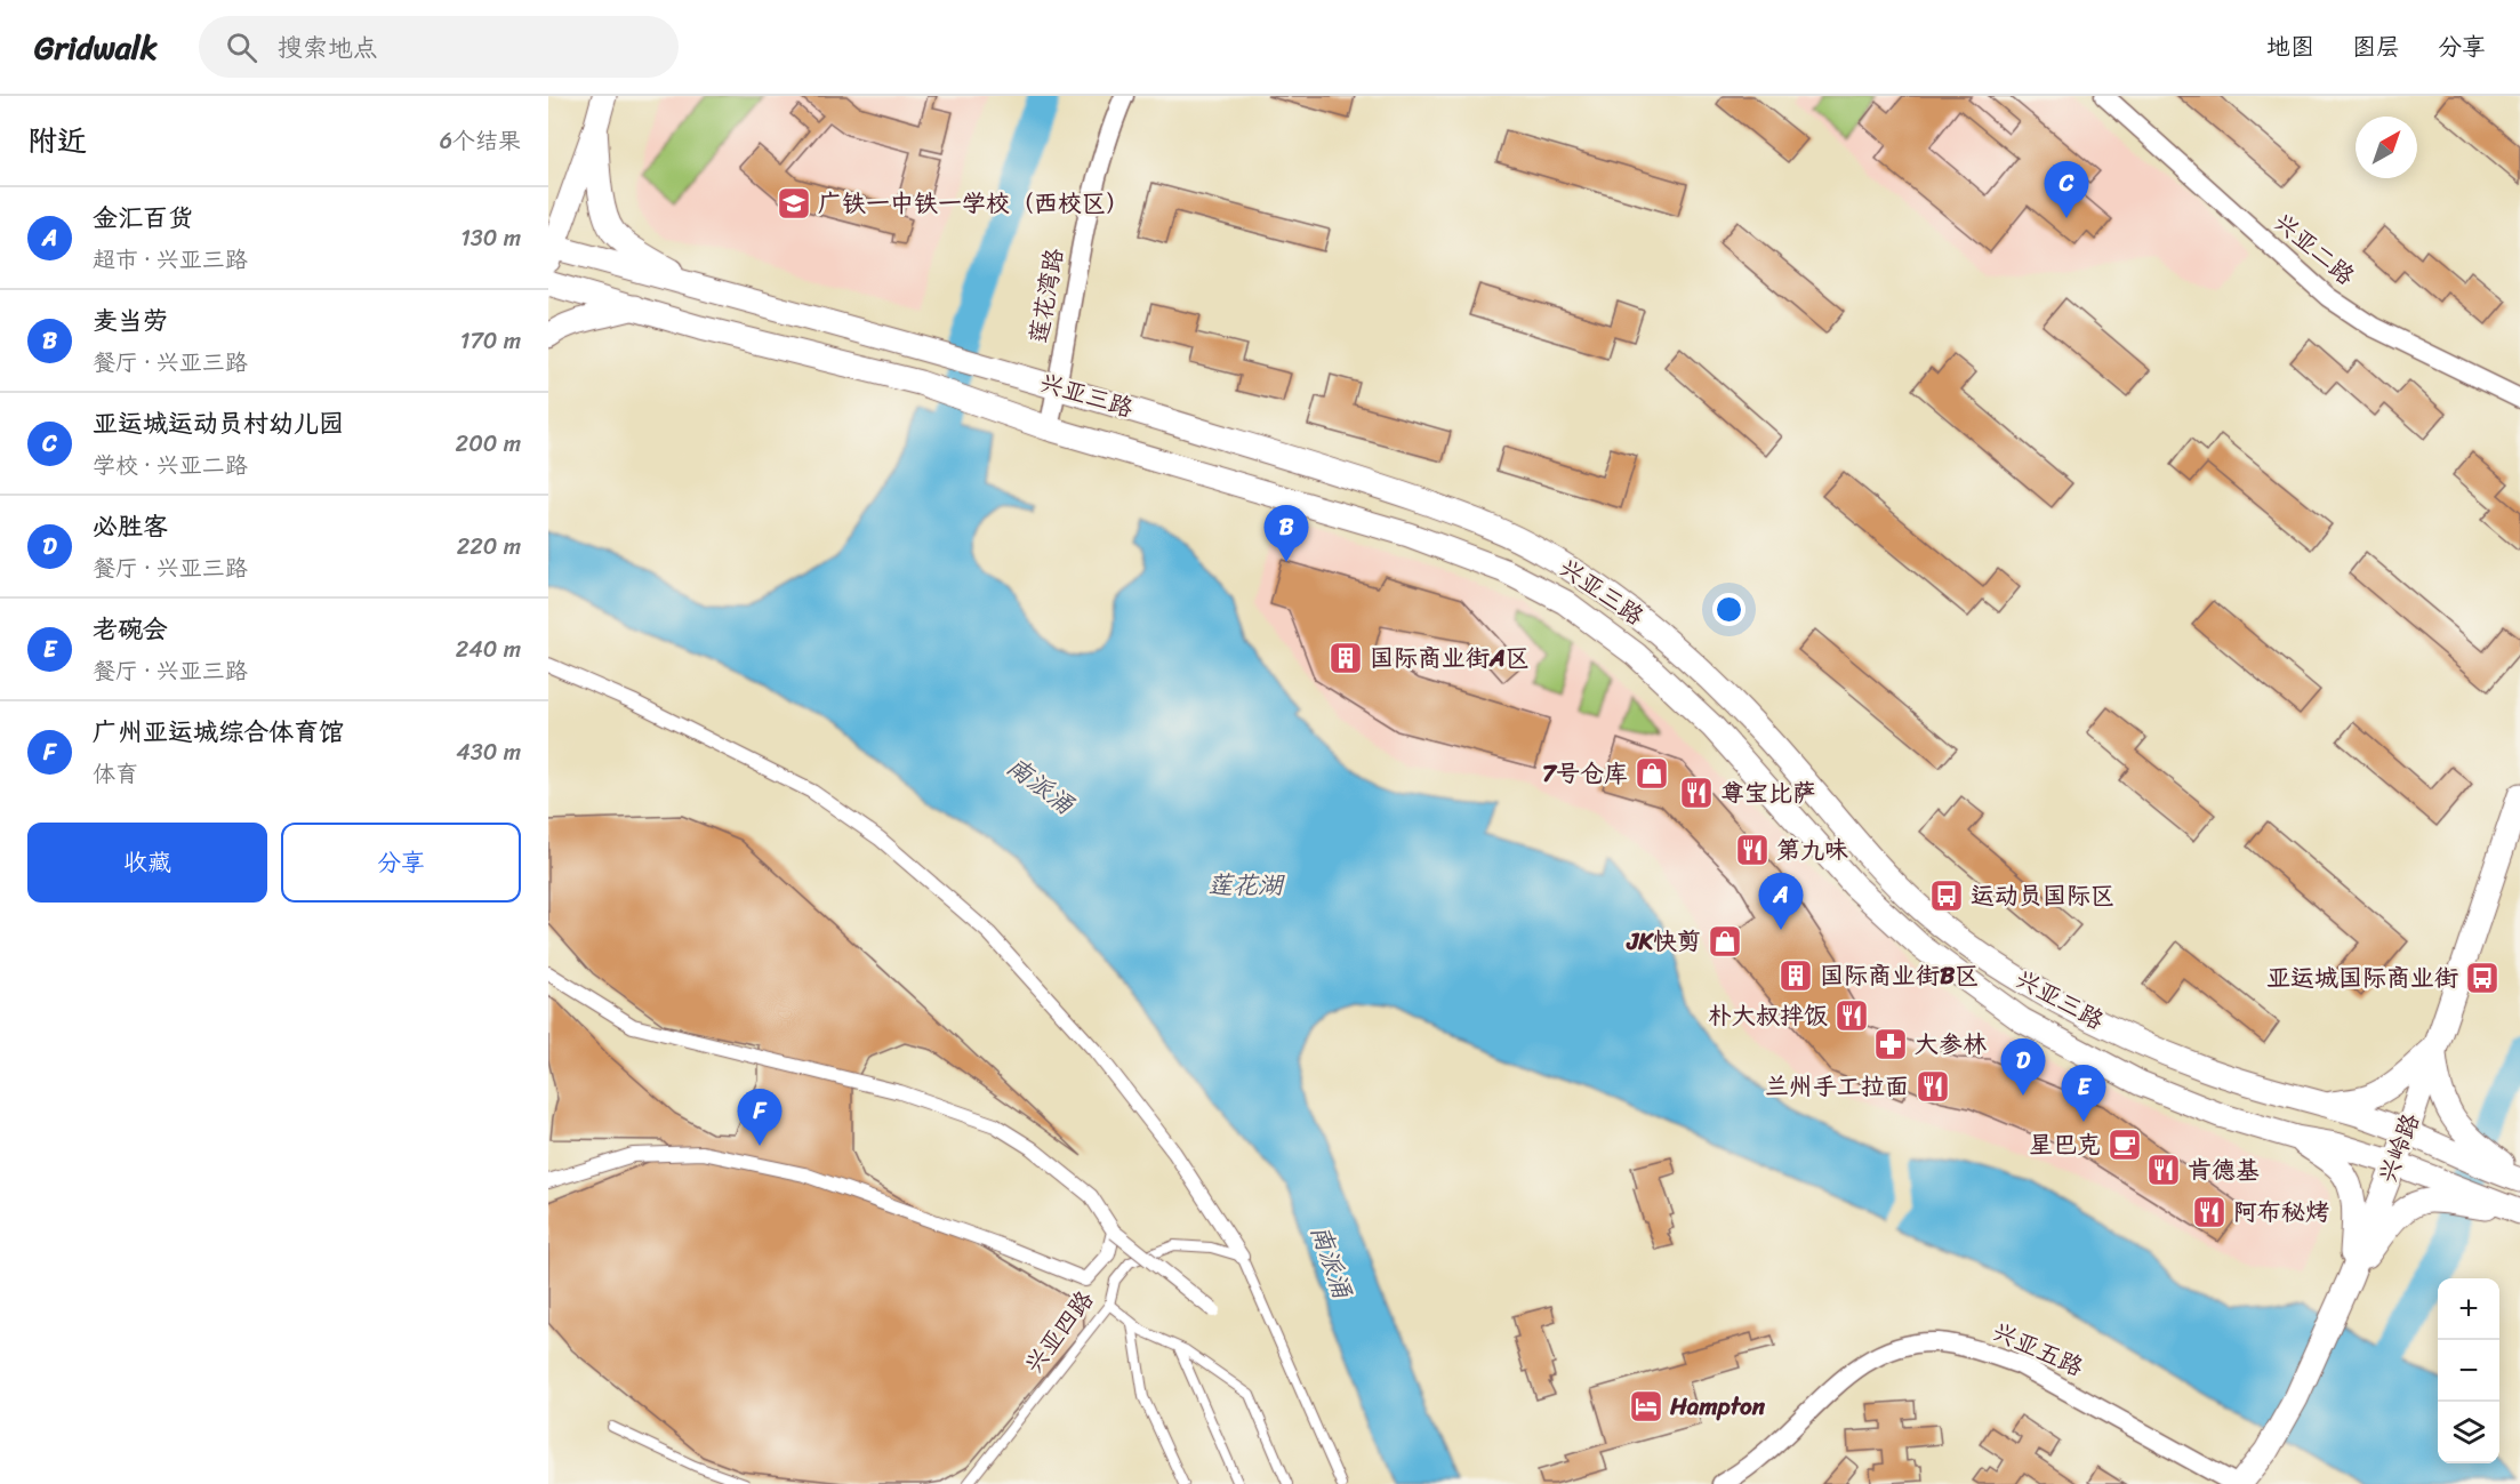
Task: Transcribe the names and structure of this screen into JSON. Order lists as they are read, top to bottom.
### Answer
{
  "streets": {
    "street": [
      "兴亚二路",
      "莲花湾路",
      "兴亚三路",
      "兴岭路",
      "兴亚五路"
    ],
    "lane": ["兴亚四路"]
  },
  "crossings": [
    ["莲花湾路", "兴亚三路"],
    ["兴亚三路", "兴岭路"],
    ["兴岭路", "兴亚五路"]
  ],
  "water": ["南派涌", "莲花湖"],
  "places": {
    "school or university": ["广铁一中铁一学校（西校区）"],
    "building": ["国际商业街A区", "国际商业街B区"],
    "shop": ["7号仓库", "JK快剪"],
    "restaurant": [
      "尊宝比萨",
      "第九味",
      "朴大叔拌饭",
      "兰州手工拉面",
      "肯德基",
      "阿布秘烤"
    ],
    "bus stop": ["运动员国际区", "亚运城国际商业街"],
    "pharmacy": ["大参林"],
    "cafe": ["星巴克"],
    "hotel": ["Hampton"]
  },
  "north": "top right",
  "page": {
    "header": "Gridwalk",
    "search": "搜索地点",
    "nav": ["地图", "图层", "分享"],
    "heading": ["附近", "6个结果"],
    "pins": [
      "C",
      "B",
      "A",
      "D",
      "E",
      "F"
    ],
    "list": [
      {
        "mark": "A",
        "name": "金汇百货",
        "note": "超市 · 兴亚三路",
        "value": "130 m"
      },
      {
        "mark": "B",
        "name": "麦当劳",
        "note": "餐厅 · 兴亚三路",
        "value": "170 m"
      },
      {
        "mark": "C",
        "name": "亚运城运动员村幼儿园",
        "note": "学校 · 兴亚二路",
        "value": "200 m"
      },
      {
        "mark": "D",
        "name": "必胜客",
        "note": "餐厅 · 兴亚三路",
        "value": "220 m"
      },
      {
        "mark": "E",
        "name": "老碗会",
        "note": "餐厅 · 兴亚三路",
        "value": "240 m"
      },
      {
        "mark": "F",
        "name": "广州亚运城综合体育馆",
        "note": "体育",
        "value": "430 m"
      }
    ],
    "buttons": ["收藏", "分享"],
    "map_buttons": ["+", "−"]
  }
}
